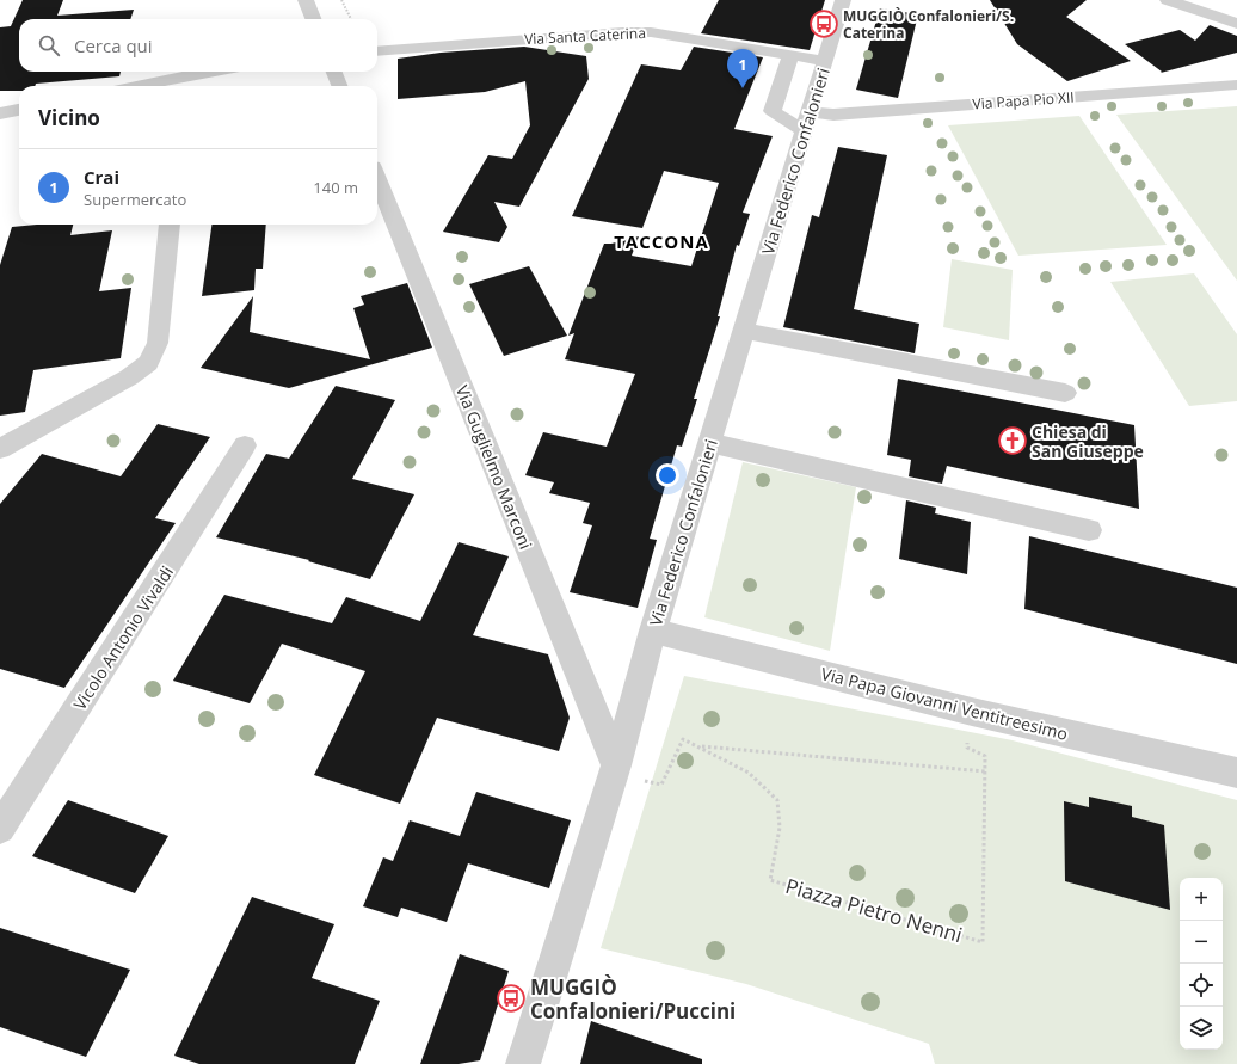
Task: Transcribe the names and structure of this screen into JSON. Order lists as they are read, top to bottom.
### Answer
{
  "streets": {
    "street": [
      "Via Santa Caterina",
      "Via Papa Pio XII",
      "Via Federico Confalonieri",
      "Via Guglielmo Marconi",
      "Vicolo Antonio Vivaldi",
      "Via Papa Giovanni Ventitreesimo"
    ],
    "path": ["Piazza Pietro Nenni"]
  },
  "crossings": [
    ["Via Santa Caterina", "Via Federico Confalonieri"],
    ["Via Papa Pio XII", "Via Federico Confalonieri"],
    ["Via Federico Confalonieri", "Via Guglielmo Marconi"],
    ["Via Federico Confalonieri", "Via Papa Giovanni Ventitreesimo"],
    ["Via Federico Confalonieri", "Piazza Pietro Nenni"],
    ["Via Guglielmo Marconi", "Piazza Pietro Nenni"],
    ["Via Papa Giovanni Ventitreesimo", "Piazza Pietro Nenni"]
  ],
  "districts": ["TACCONA"],
  "places": {
    "bus stop": ["MUGGIÒ Confalonieri/S. Caterina", "MUGGIÒ Confalonieri/Puccini"],
    "church": ["Chiesa di San Giuseppe"]
  },
  "page": {
    "search": "Cerca qui",
    "pins": "1",
    "heading": "Vicino",
    "list": [
      {
        "mark": "1",
        "name": "Crai",
        "note": "Supermercato",
        "value": "140 m"
      }
    ],
    "map_buttons": ["+", "−"]
  }
}
